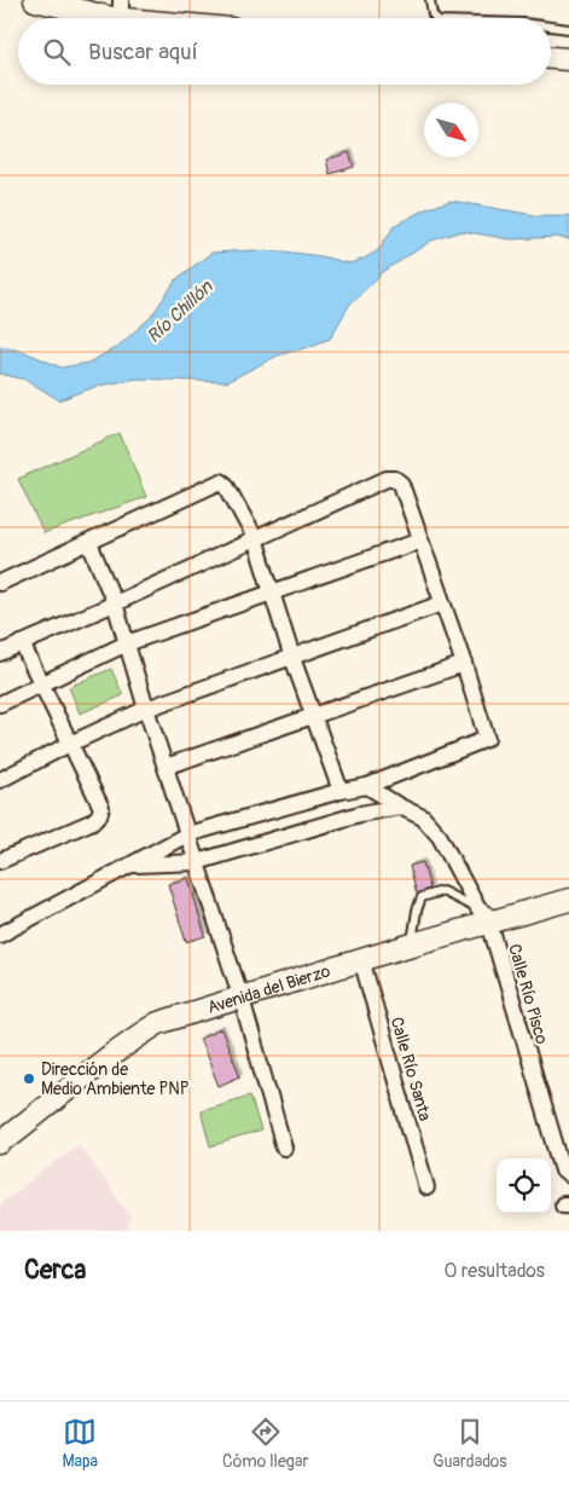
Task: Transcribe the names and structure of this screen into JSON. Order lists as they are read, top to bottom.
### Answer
{
  "streets": {
    "street": ["Avenida del Bierzo", "Calle Río Pisco", "Calle Río Santa"]
  },
  "crossings": [
    ["Avenida del Bierzo", "Calle Río Pisco"],
    ["Avenida del Bierzo", "Calle Río Santa"]
  ],
  "water": ["Río Chillón"],
  "places": ["Dirección de Medio Ambiente PNP"],
  "north": "bottom right",
  "page": {
    "search": "Buscar aquí",
    "heading": ["Cerca", "0 resultados"],
    "nav": ["Mapa", "Cómo llegar", "Guardados"]
  }
}
